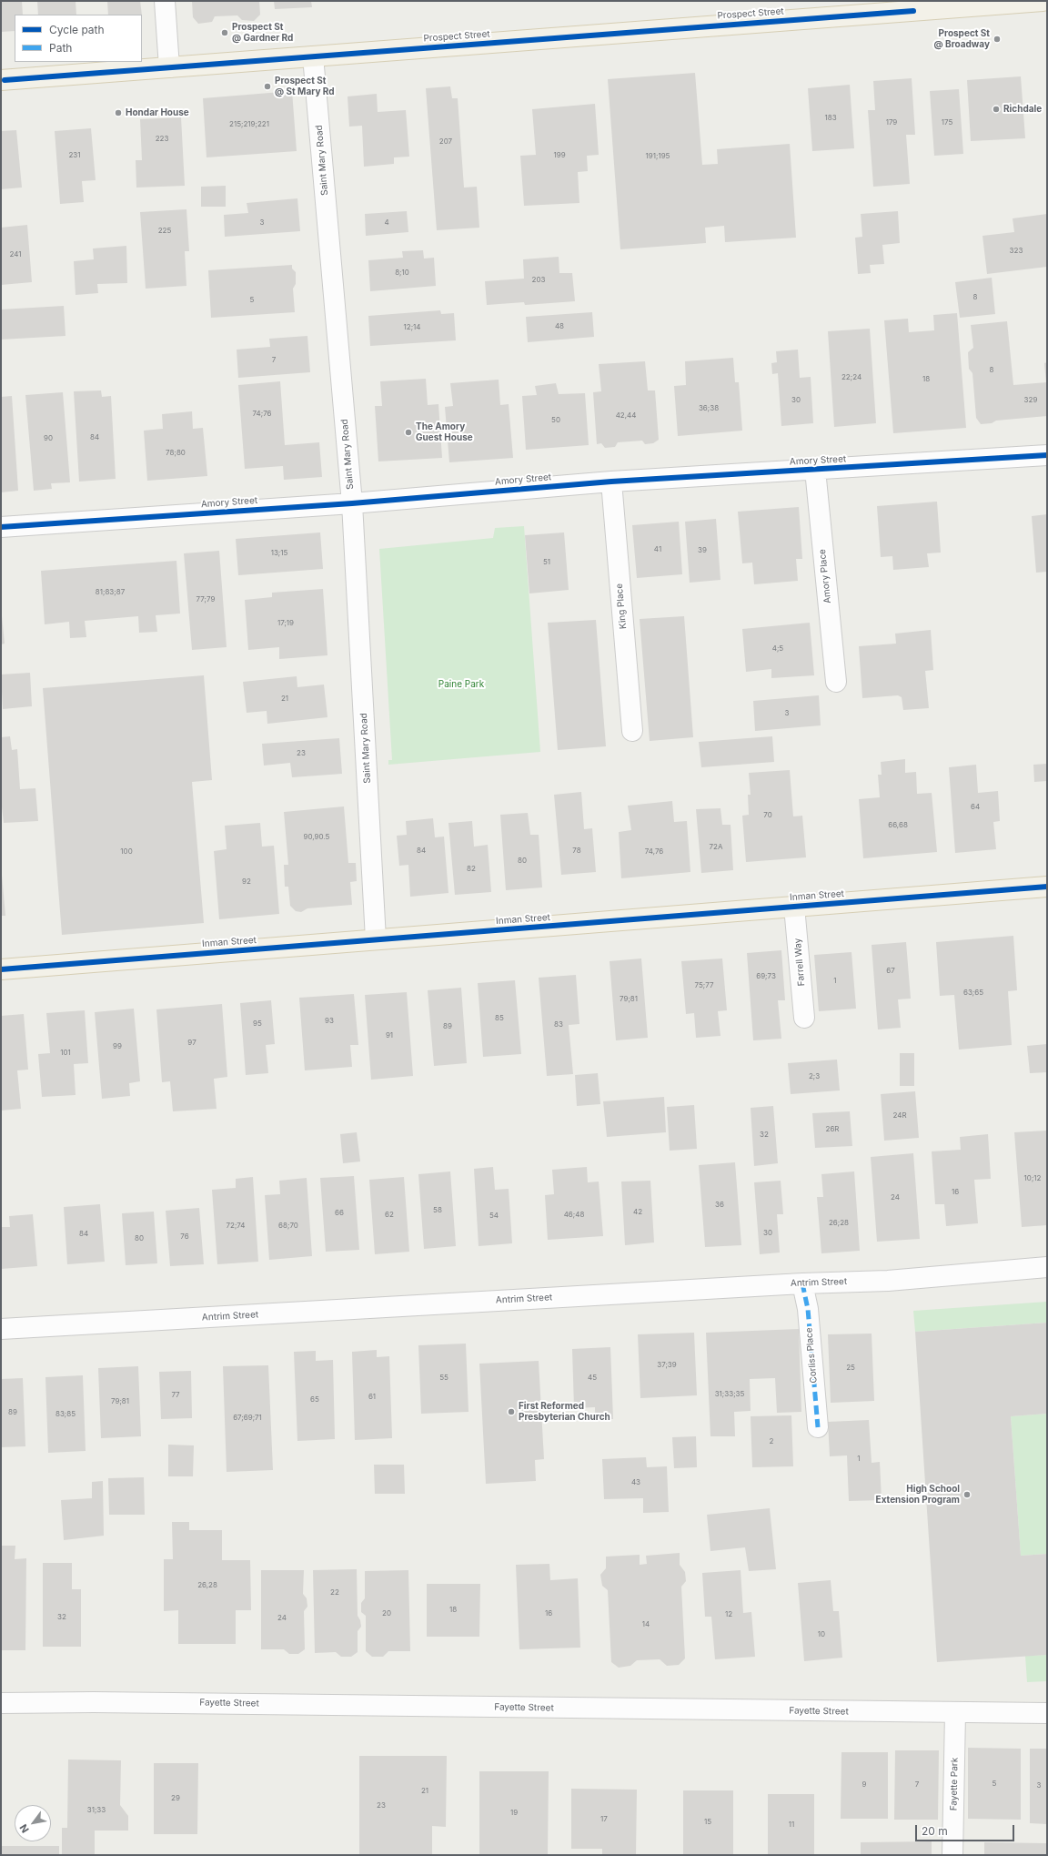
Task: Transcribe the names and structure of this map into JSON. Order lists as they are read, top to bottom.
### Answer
{
  "streets": {
    "main road": ["Prospect Street", "Inman Street"],
    "street": [
      "Saint Mary Road",
      "Amory Street",
      "Amory Place",
      "King Place",
      "Farrell Way",
      "Antrim Street",
      "Corliss Place",
      "Fayette Street",
      "Fayette Park"
    ]
  },
  "crossings": [
    ["Prospect Street", "Saint Mary Road"],
    ["Saint Mary Road", "Amory Street"],
    ["Saint Mary Road", "Inman Street"],
    ["Amory Street", "Amory Place"],
    ["Amory Street", "King Place"],
    ["Inman Street", "Farrell Way"],
    ["Antrim Street", "Corliss Place"],
    ["Fayette Street", "Fayette Park"]
  ],
  "parks": ["Paine Park"],
  "places": [
    "Prospect St @ Gardner Rd",
    "Prospect St @ Broadway",
    "Prospect St @ St Mary Rd",
    "Richdale",
    "Hondar House",
    "The Amory Guest House",
    "First Reformed Presbyterian Church",
    "High School Extension Program"
  ],
  "house_numbers": [
    "183",
    "179",
    "175",
    "215;219;221",
    "223",
    "207",
    "231",
    "199",
    "191;195",
    "3",
    "4",
    "225",
    "323",
    "241",
    "8;10",
    "203",
    "8",
    "5",
    "48",
    "12;14",
    "7",
    "8",
    "22;24",
    "18",
    "30",
    "329",
    "36;38",
    "74;76",
    "42,44",
    "50",
    "84",
    "90",
    "78;80",
    "41",
    "39",
    "13;15",
    "51",
    "81;83;87",
    "77;79",
    "17;19",
    "4;5",
    "21",
    "3",
    "23",
    "64",
    "70",
    "66,68",
    "90,90.5",
    "72A",
    "84",
    "78",
    "100",
    "74,76",
    "80",
    "82",
    "92",
    "67",
    "69;73",
    "1",
    "75;77",
    "63;65",
    "79;81",
    "85",
    "93",
    "95",
    "83",
    "89",
    "91",
    "97",
    "99",
    "101",
    "2;3",
    "24R",
    "26R",
    "32",
    "10;12",
    "16",
    "24",
    "36",
    "58",
    "42",
    "66",
    "62",
    "46;48",
    "54",
    "26;28",
    "72;74",
    "68;70",
    "30",
    "84",
    "76",
    "80",
    "37;39",
    "25",
    "55",
    "45",
    "31;33;35",
    "77",
    "61",
    "65",
    "79;81",
    "89",
    "83;85",
    "67;69;71",
    "2",
    "1",
    "43",
    "26,28",
    "22",
    "18",
    "20",
    "16",
    "12",
    "32",
    "24",
    "14",
    "10",
    "5",
    "9",
    "7",
    "3",
    "21",
    "29",
    "23",
    "31;33",
    "19",
    "17",
    "15",
    "11"
  ],
  "legend": ["Cycle path", "Path"],
  "scale_bar": "20 m",
  "north": "bottom left"
}
